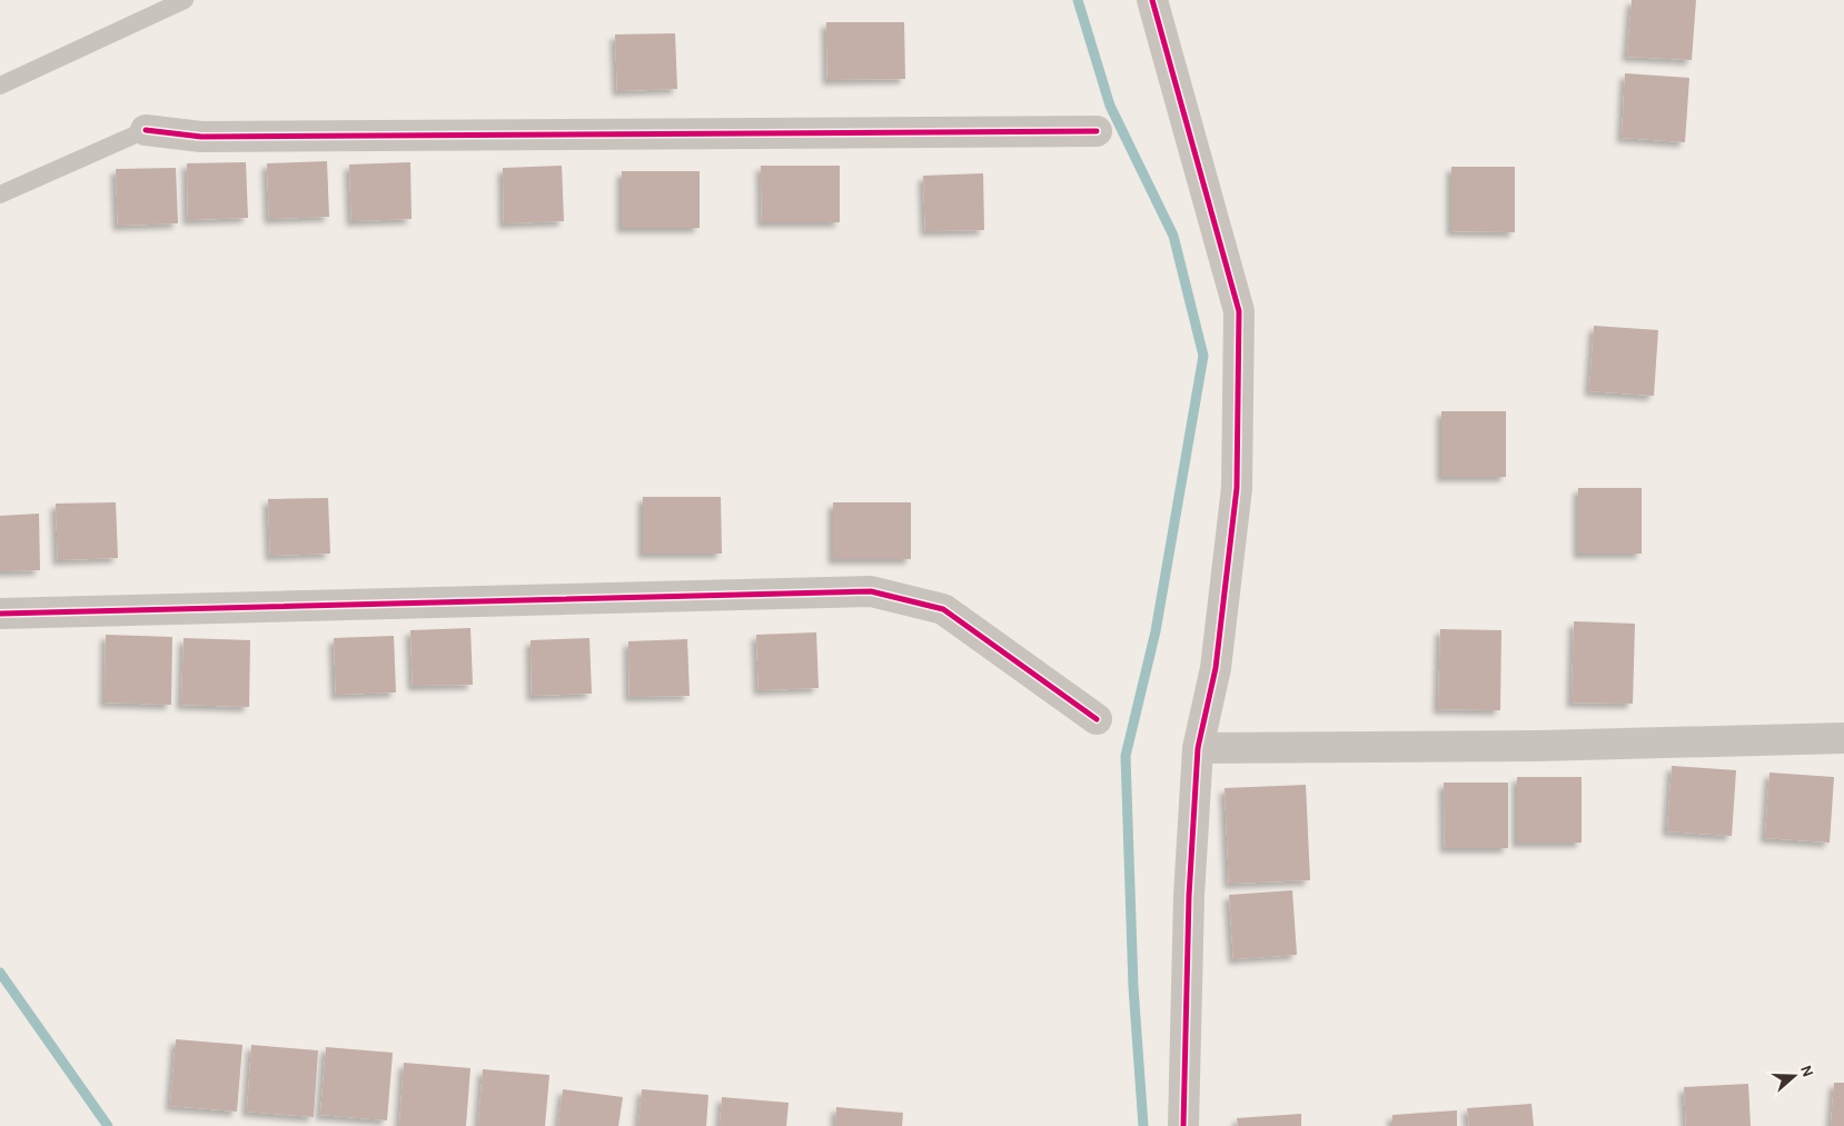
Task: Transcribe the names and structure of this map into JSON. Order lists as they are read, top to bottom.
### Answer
{
  "north": "right"
}
